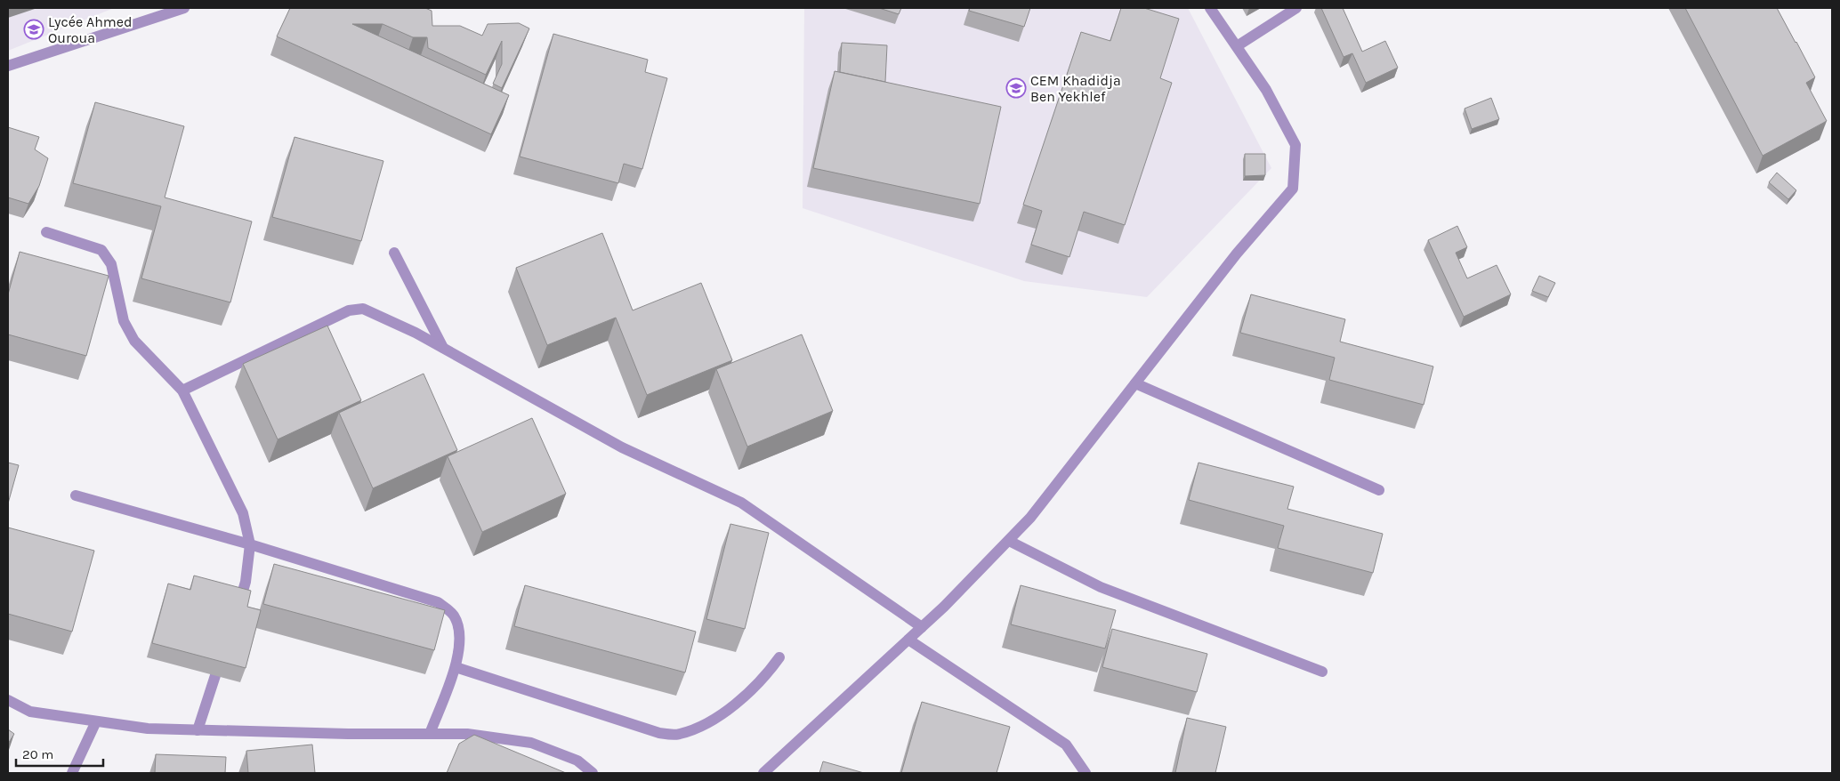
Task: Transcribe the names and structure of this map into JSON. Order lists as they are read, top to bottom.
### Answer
{
  "places": {
    "school or university": ["Lycée Ahmed Ouroua", "CEM Khadidja Ben Yekhlef"]
  },
  "scale_bar": "20 m"
}
